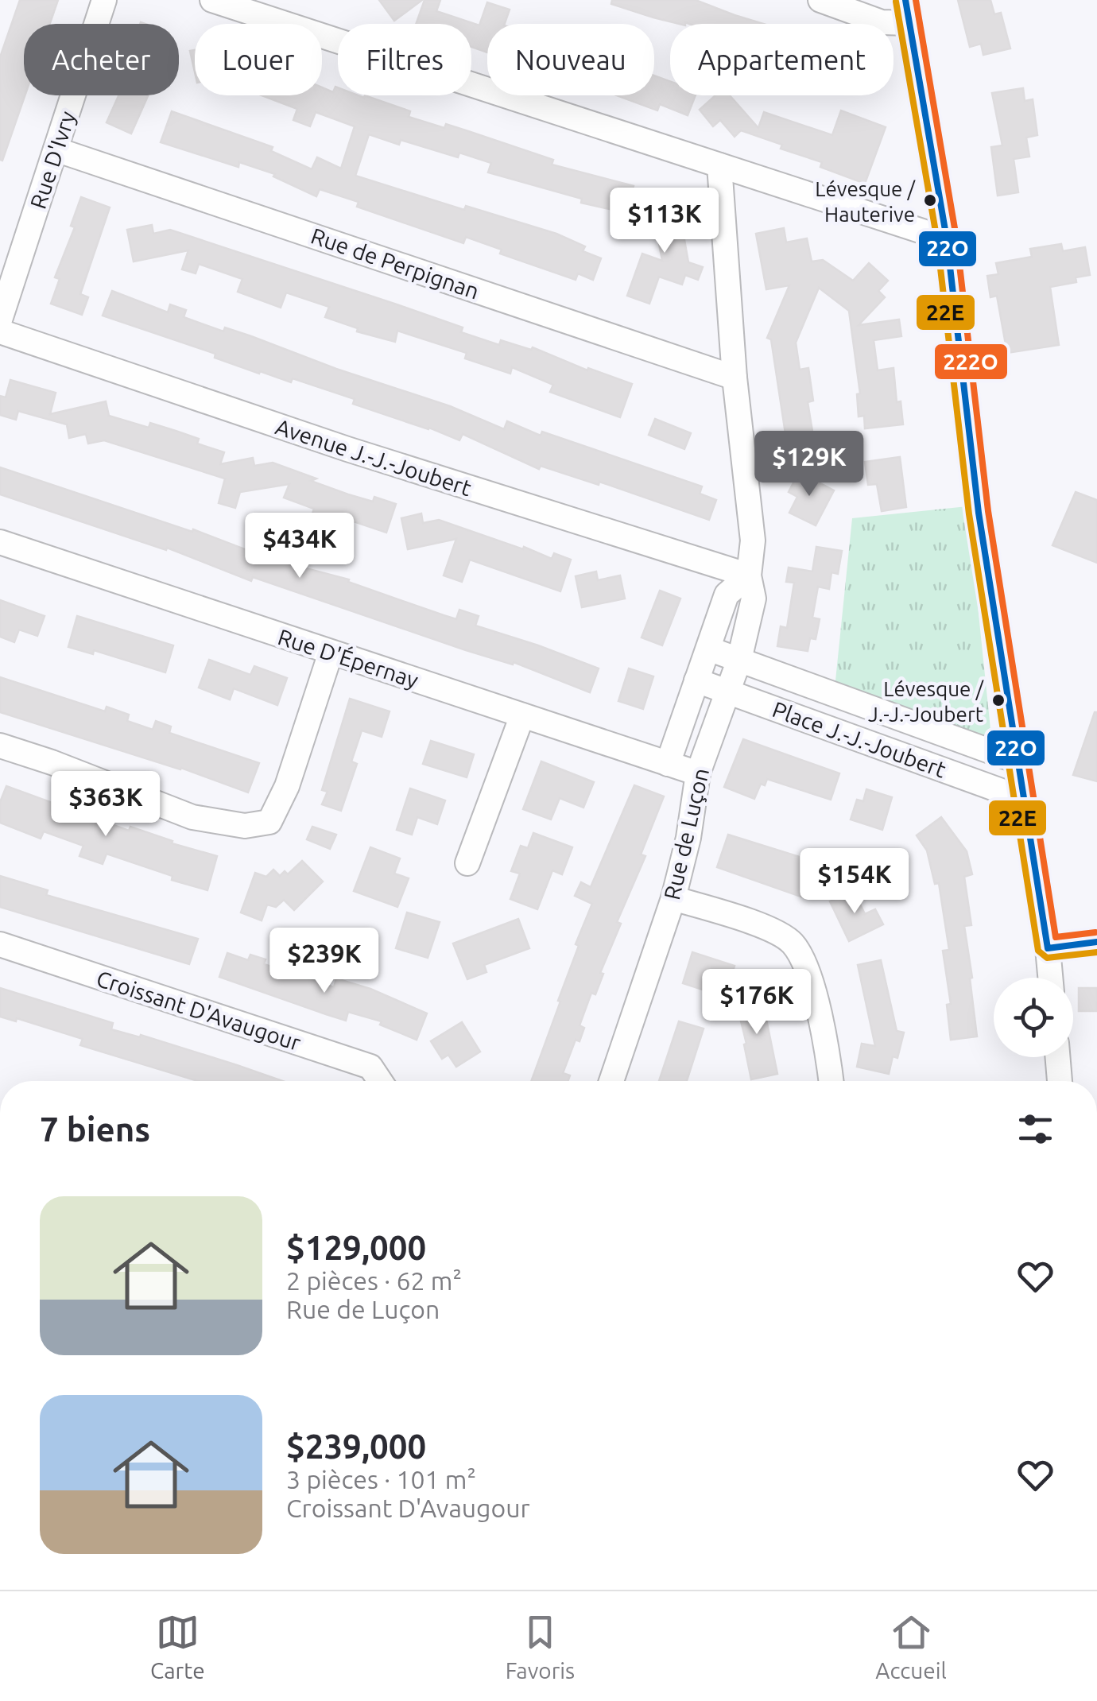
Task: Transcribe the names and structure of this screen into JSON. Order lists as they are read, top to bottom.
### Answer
{
  "streets": {
    "street": [
      "Rue D'Ivry",
      "Rue de Perpignan",
      "Avenue J.-J.-Joubert",
      "Rue D'Épernay",
      "Place J.-J.-Joubert",
      "Rue de Luçon",
      "Croissant D'Avaugour"
    ]
  },
  "crossings": [
    ["Rue D'Ivry", "Rue de Perpignan"],
    ["Rue de Perpignan", "Rue de Luçon"],
    ["Avenue J.-J.-Joubert", "Rue de Luçon"],
    ["Rue D'Épernay", "Rue de Luçon"],
    ["Place J.-J.-Joubert", "Rue de Luçon"]
  ],
  "places": ["Lévesque / Hauterive", "Lévesque / J.-J.-Joubert"],
  "lines": ["transit line 22O", "transit line 222O", "transit line 22E"],
  "page": {
    "chip": [
      "Acheter",
      "Louer",
      "Filtres",
      "Nouveau",
      "Appartement"
    ],
    "price": [
      "$113K",
      "$129K",
      "$434K",
      "$363K",
      "$154K",
      "$239K",
      "$176K"
    ],
    "heading": "7 biens",
    "list": [
      {
        "name": "$129,000",
        "note": "2 pièces · 62 m² · Rue de Luçon"
      },
      {
        "name": "$239,000",
        "note": "3 pièces · 101 m² · Croissant D'Avaugour"
      }
    ],
    "tabs": ["Carte", "Favoris", "Accueil"]
  }
}
